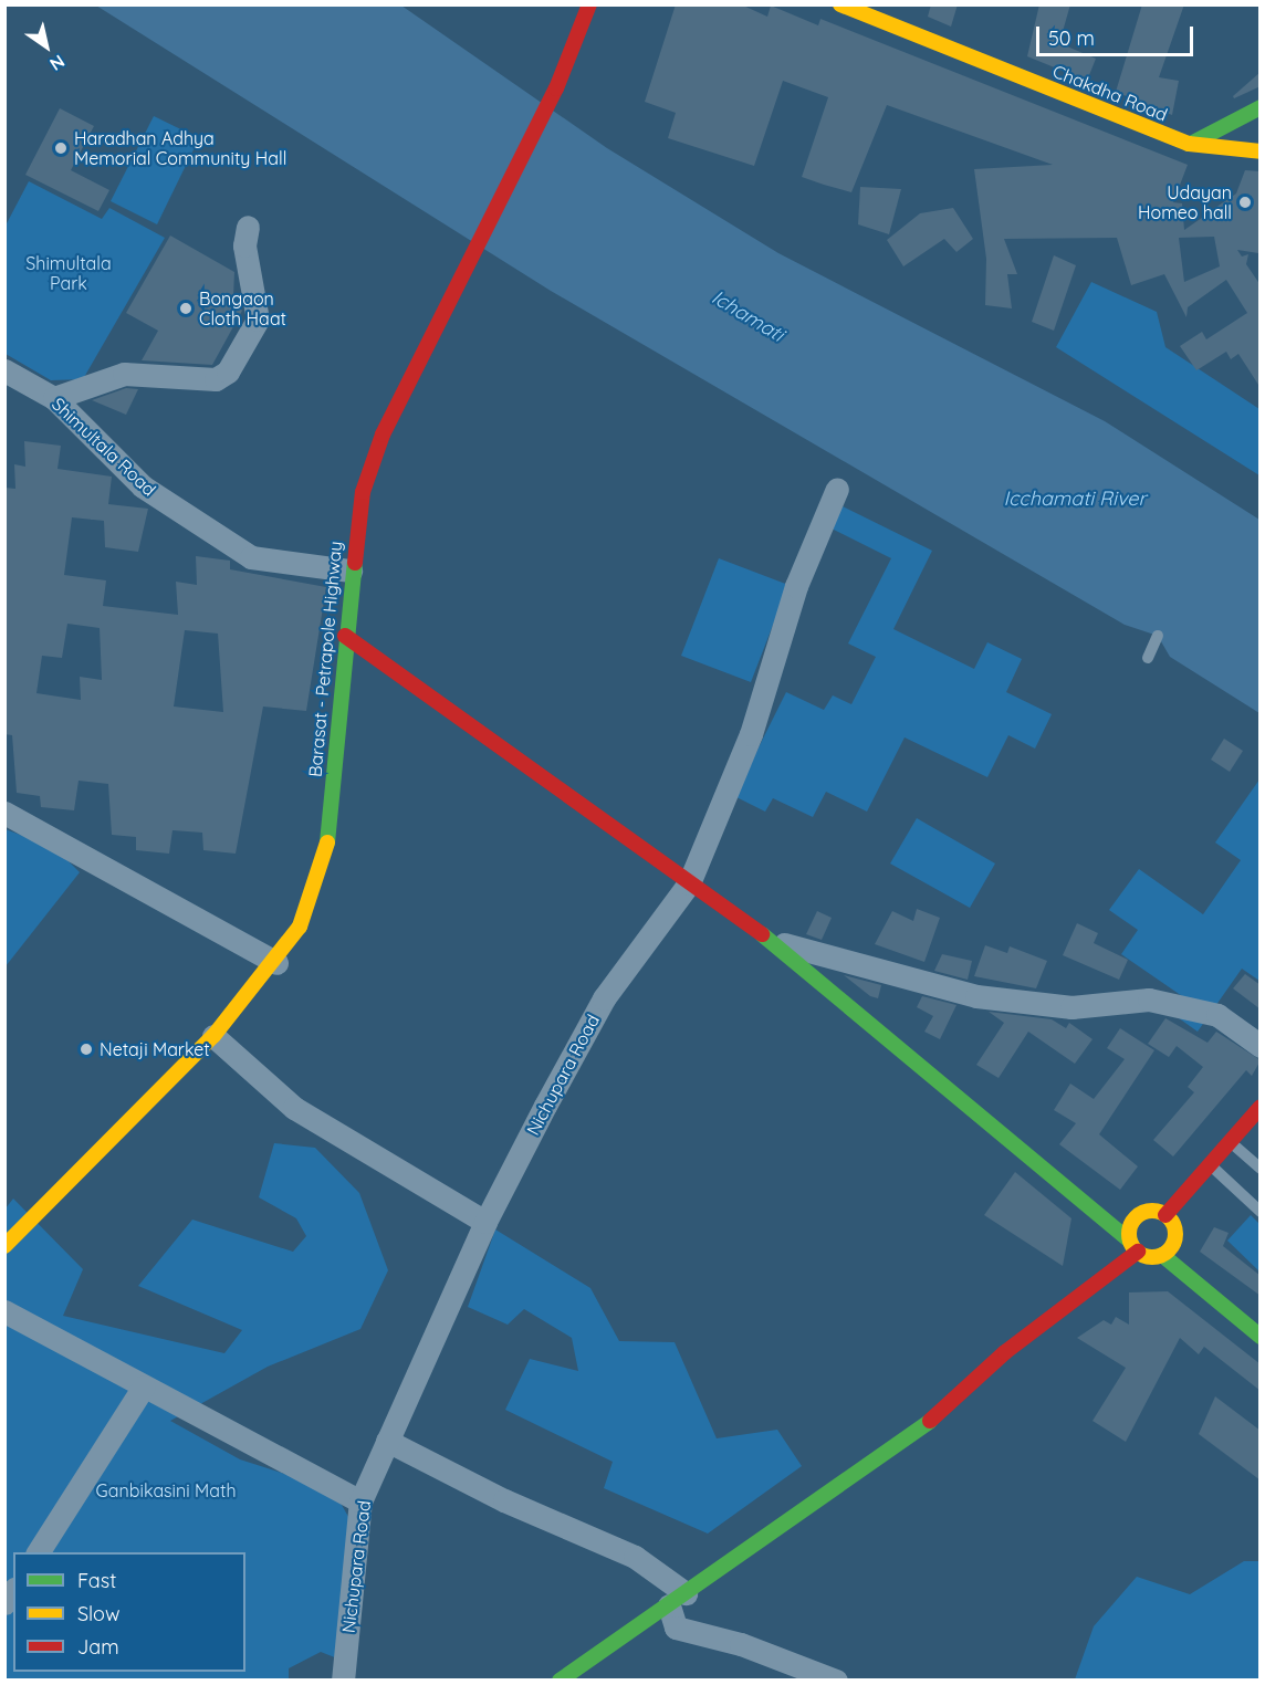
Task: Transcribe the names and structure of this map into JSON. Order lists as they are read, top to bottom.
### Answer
{
  "streets": {
    "main road": ["Chakdha Road", "Barasat - Petrapole Highway"],
    "street": ["Shimultala Road", "Nichupara Road"]
  },
  "crossings": [
    ["Shimultala Road", "Barasat - Petrapole Highway"]
  ],
  "water": ["Ichamati", "Icchamati River"],
  "parks": ["Shimultala Park", "Ganbikasini Math"],
  "places": [
    "Haradhan Adhya Memorial Community Hall",
    "Udayan Homeo hall",
    "Bongaon Cloth Haat",
    "Netaji Market"
  ],
  "legend": ["Fast", "Slow", "Jam"],
  "scale_bar": "50 m",
  "north": "bottom right"
}
